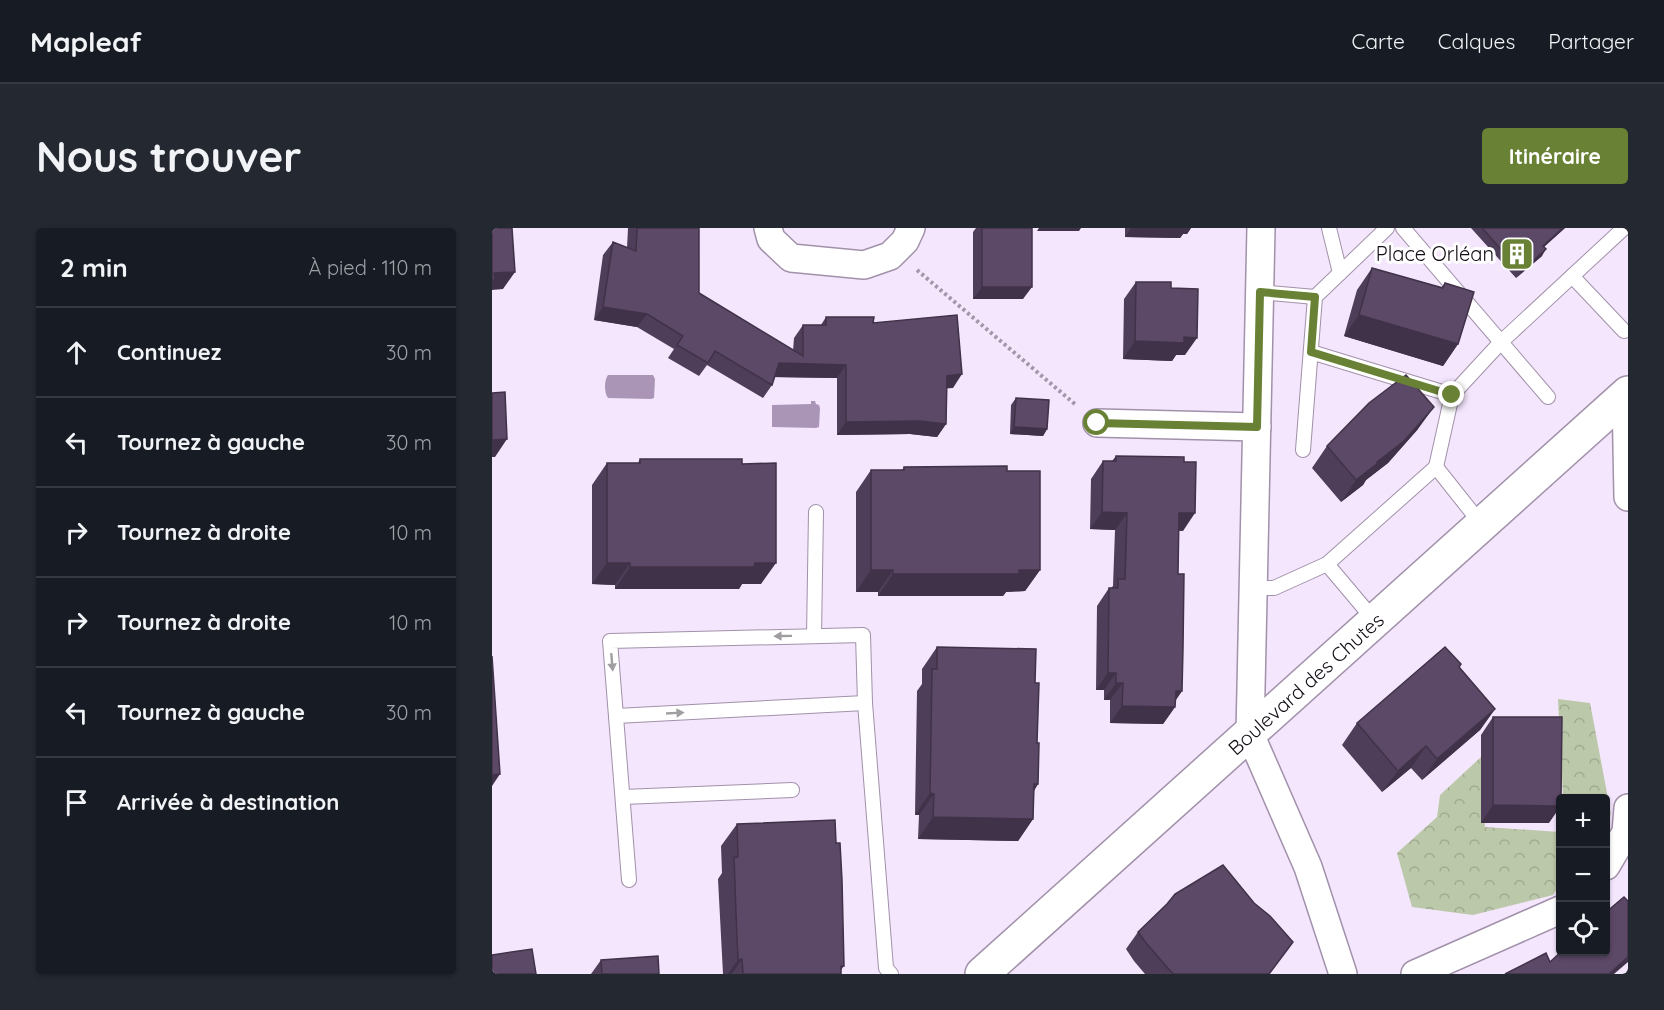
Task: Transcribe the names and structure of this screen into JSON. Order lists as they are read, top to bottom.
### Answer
{
  "streets": {
    "street": ["Boulevard des Chutes"]
  },
  "places": {
    "building": ["Place Orléan"]
  },
  "page": {
    "header": "Mapleaf",
    "nav": ["Carte", "Calques", "Partager"],
    "buttons": "Itinéraire",
    "title": "Nous trouver",
    "heading": ["2 min", "À pied · 110 m"],
    "list": [
      ["Continuez", "30 m"],
      ["Tournez à gauche", "30 m"],
      ["Tournez à droite", "10 m"],
      ["Tournez à droite", "10 m"],
      ["Tournez à gauche", "30 m"],
      "Arrivée à destination"
    ],
    "map_buttons": ["+", "−"]
  }
}
